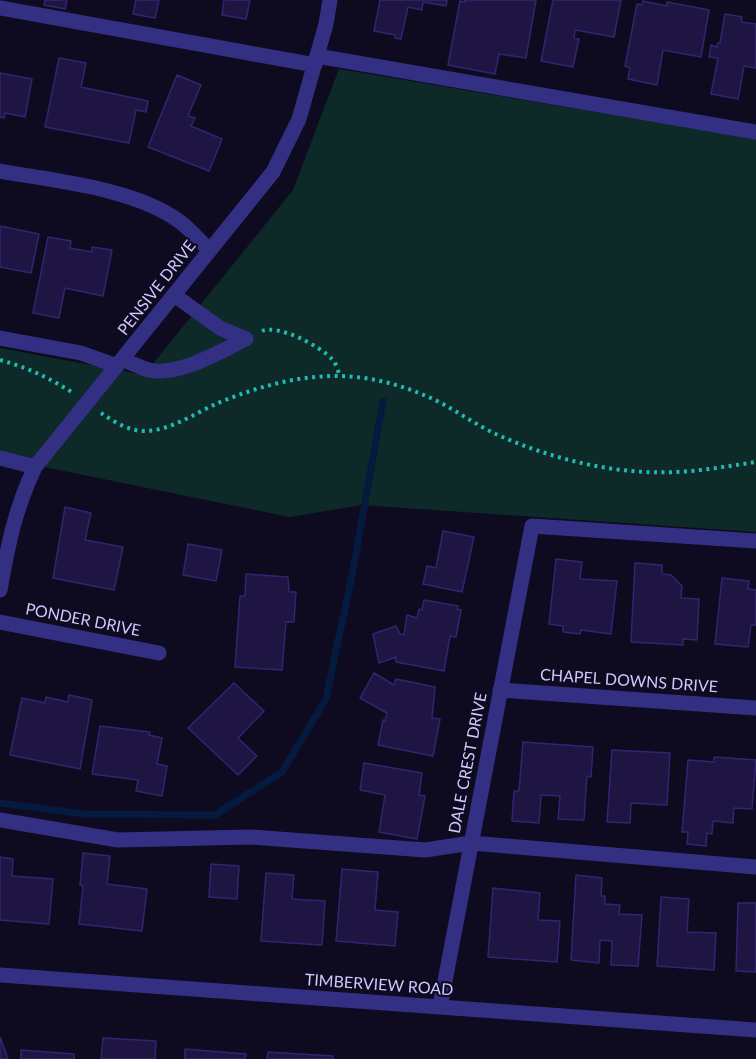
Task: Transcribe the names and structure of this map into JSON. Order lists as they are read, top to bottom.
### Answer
{
  "streets": {
    "street": [
      "PENSIVE DRIVE",
      "PONDER DRIVE",
      "CHAPEL DOWNS DRIVE",
      "DALE CREST DRIVE",
      "TIMBERVIEW ROAD"
    ]
  },
  "crossings": [
    ["CHAPEL DOWNS DRIVE", "DALE CREST DRIVE"],
    ["DALE CREST DRIVE", "TIMBERVIEW ROAD"]
  ]
}
